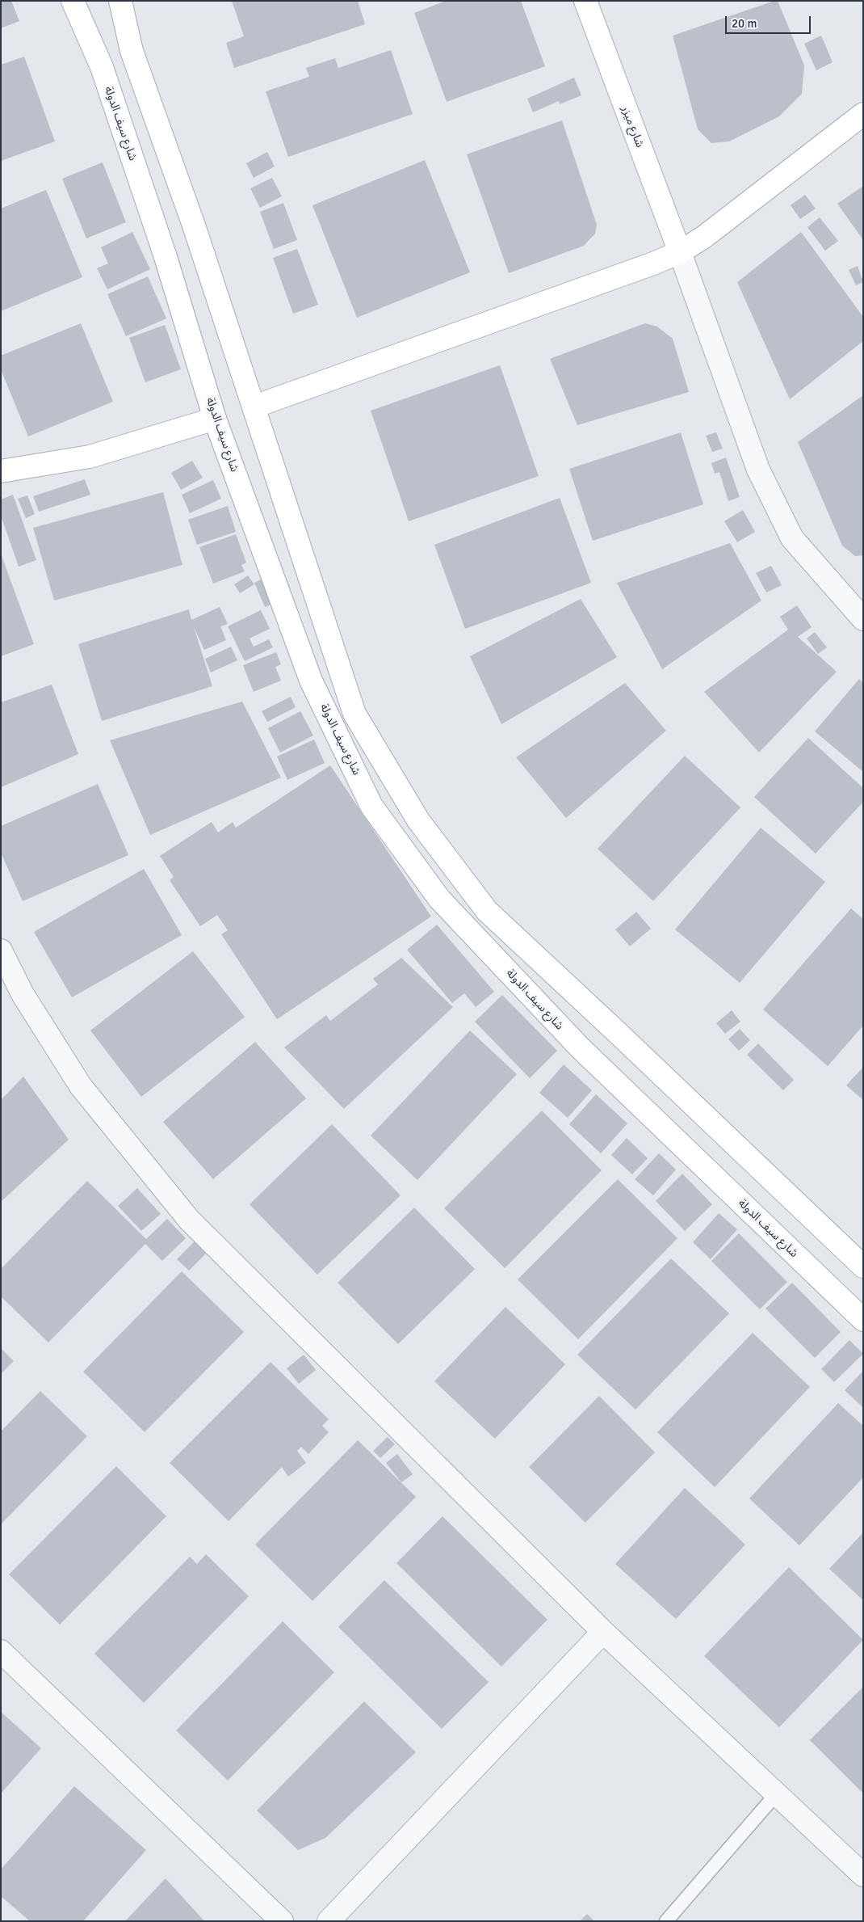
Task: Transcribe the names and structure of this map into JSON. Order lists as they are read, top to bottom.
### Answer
{
  "streets": {
    "main road": ["شارع سيف الدولة", "شارع ميزر"]
  },
  "scale_bar": "20 m"
}
